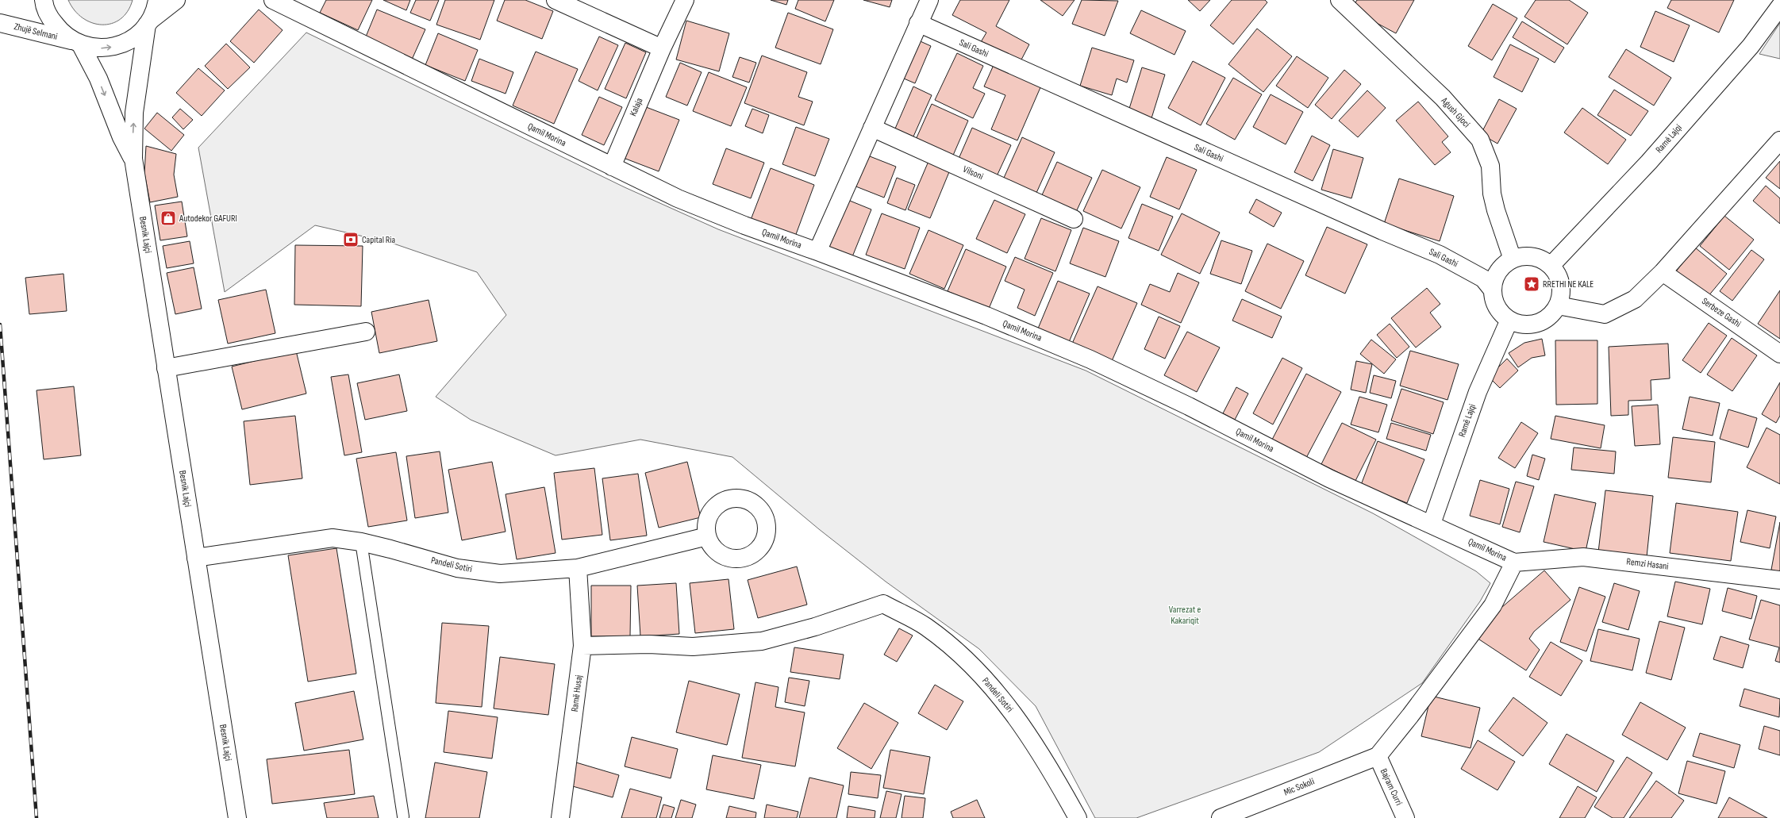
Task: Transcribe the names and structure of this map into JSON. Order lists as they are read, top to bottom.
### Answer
{
  "streets": {
    "street": [
      "Zhujë Selmani",
      "Sali Gashi",
      "Kalaja",
      "Agush Gjoci",
      "Qamil Morina",
      "Ramē Lajqi",
      "Vilsoni",
      "Besnik Lajçi",
      "Serbeze Gashi",
      "Ramë Lajqi",
      "Remzi Hasani",
      "Pandeli Sotiri",
      "Ramë Husaj",
      "Mic Sokoli",
      "Bajram Curri"
    ]
  },
  "crossings": [
    ["Zhujë Selmani", "Besnik Lajçi"],
    ["Sali Gashi", "Agush Gjoci"],
    ["Sali Gashi", "Ramē Lajqi"],
    ["Sali Gashi", "Ramë Lajqi"],
    ["Kalaja", "Qamil Morina"],
    ["Agush Gjoci", "Ramē Lajqi"],
    ["Agush Gjoci", "Ramë Lajqi"],
    ["Qamil Morina", "Ramë Lajqi"],
    ["Qamil Morina", "Remzi Hasani"],
    ["Qamil Morina", "Mic Sokoli"],
    ["Qamil Morina", "Bajram Curri"],
    ["Ramē Lajqi", "Ramë Lajqi"],
    ["Besnik Lajçi", "Pandeli Sotiri"],
    ["Pandeli Sotiri", "Ramë Husaj"],
    ["Mic Sokoli", "Bajram Curri"]
  ],
  "one_way": ["Zhujë Selmani"],
  "parks": ["Varrezat e Kakariqit"],
  "places": {
    "shop": ["Autodekor GAFURI"],
    "bank": ["Capital Ria"],
    "place": ["RRETHI NE KALE"]
  }
}
